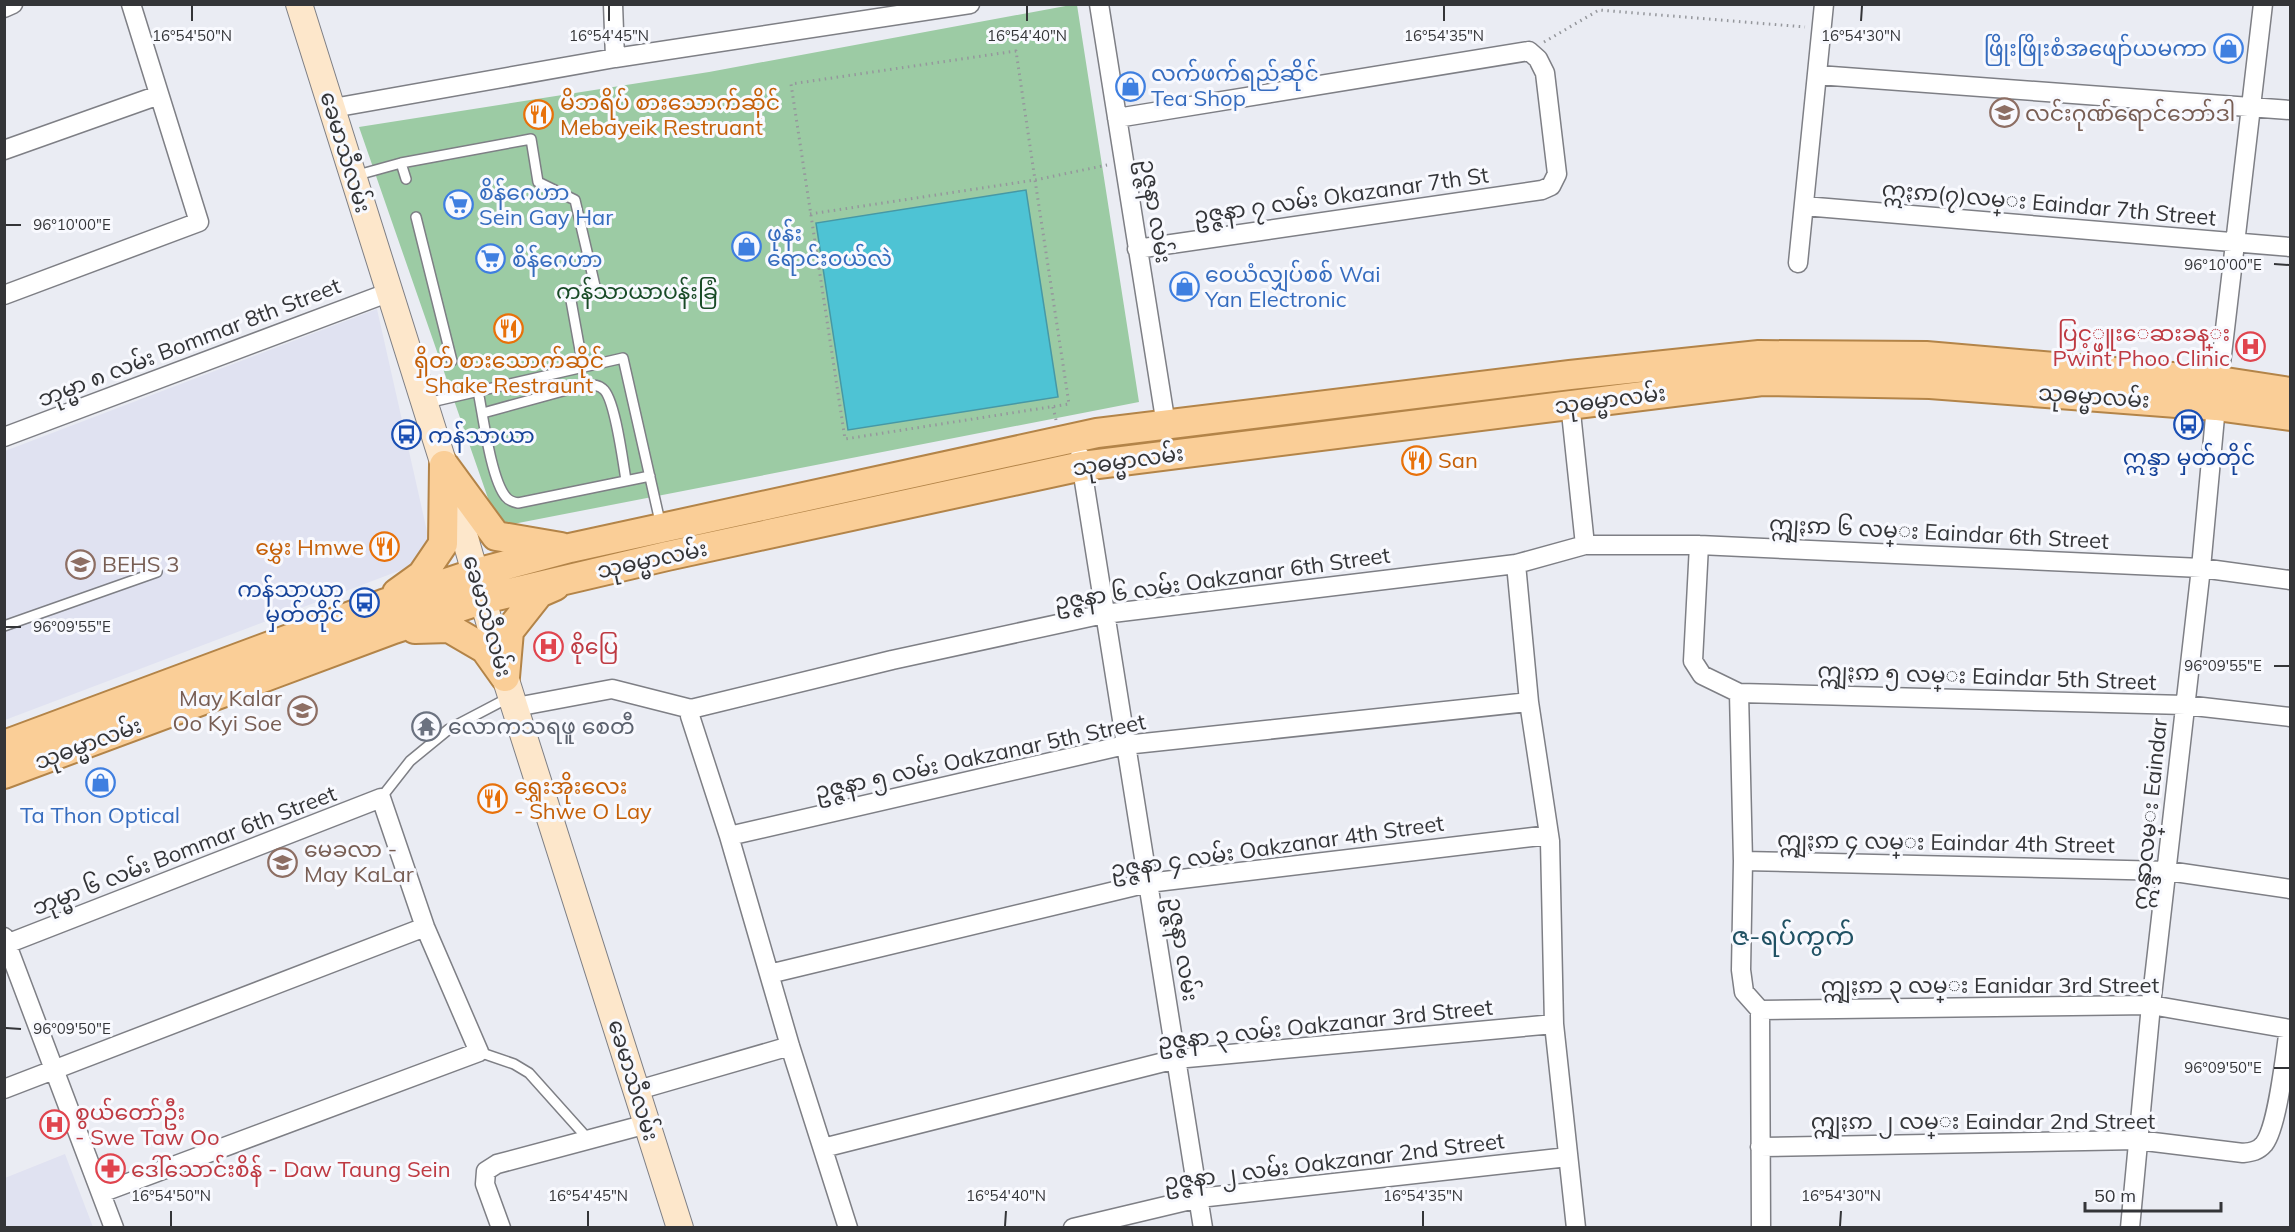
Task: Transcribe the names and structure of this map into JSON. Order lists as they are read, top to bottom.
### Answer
{
  "streets": {
    "main road": ["ခေမာသီလမ်း", "သုဓမ္မာလမ်း"],
    "street": [
      "ဥဇ္ဇနာ ၇ လမ်း Okazanar 7th St",
      "ဣႏၵာ(၇)လမ္း Eaindar 7th Street",
      "ဥဇ္ဇနာ လမ်း",
      "ဘုမ္မာ ၈ လမ်း Bommar 8th Street",
      "ဣျႏၵာ ၆ လမ္း Eaindar 6th Street",
      "ဥဇ္ဇနာ ၆ လမ်း Oakzanar 6th Street",
      "ဣျႏၵာ ၅ လမ္း Eaindar 5th Street",
      "ဥဇ္ဇနာ ၅ လမ်း Oakzanar 5th Street",
      "ဣန္ဒာလမ္း Eaindar",
      "ဣျႏၵာ ၄ လမ္း Eaindar 4th Street",
      "ဥဇ္ဇနာ ၄ လမ်း Oakzanar 4th Street",
      "ဘုမ္မာ ၆ လမ်း Bommar 6th Street",
      "ဣျႏၵာ ၃ လမ္း Eanidar 3rd Street",
      "ဥဇ္ဇနာ ၃ လမ်း Oakzanar 3rd Street",
      "ဣျႏၵာ ၂ လမ္း Eaindar 2nd Street",
      "ဥဇ္ဇနာ ၂ လမ်း Oakzanar 2nd Street"
    ]
  },
  "crossings": [
    ["ခေမာသီလမ်း", "ဘုမ္မာ ၈ လမ်း Bommar 8th Street"],
    ["ခေမာသီလမ်း", "သုဓမ္မာလမ်း"],
    ["ဥဇ္ဇနာ ၇ လမ်း Okazanar 7th St", "ဥဇ္ဇနာ လမ်း"],
    ["ဣႏၵာ(၇)လမ္း Eaindar 7th Street", "ဣန္ဒာလမ္း Eaindar"],
    ["ဥဇ္ဇနာ လမ်း", "သုဓမ္မာလမ်း"],
    ["ဥဇ္ဇနာ လမ်း", "ဥဇ္ဇနာ ၆ လမ်း Oakzanar 6th Street"],
    ["ဥဇ္ဇနာ လမ်း", "ဥဇ္ဇနာ ၅ လမ်း Oakzanar 5th Street"],
    ["ဥဇ္ဇနာ လမ်း", "ဥဇ္ဇနာ ၄ လမ်း Oakzanar 4th Street"],
    ["ဥဇ္ဇနာ လမ်း", "ဥဇ္ဇနာ ၃ လမ်း Oakzanar 3rd Street"],
    ["ဥဇ္ဇနာ လမ်း", "ဥဇ္ဇနာ ၂ လမ်း Oakzanar 2nd Street"],
    ["သုဓမ္မာလမ်း", "ဣန္ဒာလမ္း Eaindar"],
    ["ဣျႏၵာ ၆ လမ္း Eaindar 6th Street", "ဥဇ္ဇနာ ၆ လမ်း Oakzanar 6th Street"],
    ["ဣျႏၵာ ၆ လမ္း Eaindar 6th Street", "ဣျႏၵာ ၅ လမ္း Eaindar 5th Street"],
    ["ဣျႏၵာ ၆ လမ္း Eaindar 6th Street", "ဣန္ဒာလမ္း Eaindar"],
    ["ဣျႏၵာ ၅ လမ္း Eaindar 5th Street", "ဣန္ဒာလမ္း Eaindar"],
    ["ဣန္ဒာလမ္း Eaindar", "ဣျႏၵာ ၄ လမ္း Eaindar 4th Street"],
    ["ဣန္ဒာလမ္း Eaindar", "ဣျႏၵာ ၃ လမ္း Eanidar 3rd Street"],
    ["ဣန္ဒာလမ္း Eaindar", "ဣျႏၵာ ၂ လမ္း Eaindar 2nd Street"],
    ["ဣျႏၵာ ၃ လမ္း Eanidar 3rd Street", "ဣျႏၵာ ၂ လမ္း Eaindar 2nd Street"]
  ],
  "districts": ["ဇ-ရပ်ကွက်"],
  "parks": ["ကန်သာယာပန်းခြံ"],
  "places": {
    "shop": [
      "ဖြိုးဖြိုးစံအဖျော်ယမကာ",
      "လက်ဖက်ရည်ဆိုင် Tea Shop",
      "ဖုန်း ရောင်းဝယ်လဲ",
      "ဝေယံလျှပ်စစ် Wai Yan Electronic",
      "Ta Thon Optical"
    ],
    "school or university": [
      "လင်းဂုဏ်ရောင်ဘော်ဒါ",
      "BEHS 3",
      "May Kalar Oo Kyi Soe",
      "မေခလာ - May KaLar"
    ],
    "restaurant": [
      "မိဘရိပ် စားသောက်ဆိုင် Mebayeik Restruant",
      "ရှိတ် စားသောက်ဆိုင် Shake Restraunt",
      "San",
      "မွှေး Hmwe",
      "ရွှေးအိုးလေး - Shwe O Lay"
    ],
    "supermarket": ["စိန်ဂေဟာ Sein Gay Har", "စိန်ဂေဟာ"],
    "hospital": ["ပြင့္ဖူးေဆးခန္း Pwint Phoo Clinic", "စိုပြေ", "စွယ်တော်ဦး - Swe Taw Oo"],
    "bus stop": ["ဣန္ဒာ မှတ်တိုင်", "ကန်သာယာ", "ကန်သာယာ မှတ်တိုင်"],
    "temple": ["လောကသရဖူ စေတီ"],
    "pharmacy": ["ဒေါ်သောင်းစိန် - Daw Taung Sein"]
  },
  "scale_bar": "50 m",
  "coordinates": [
    "16°54'50\"N",
    "16°54'45\"N",
    "16°54'40\"N",
    "16°54'35\"N",
    "16°54'30\"N",
    "96°10'00\"E",
    "96°09'55\"E",
    "96°09'50\"E"
  ]
}
